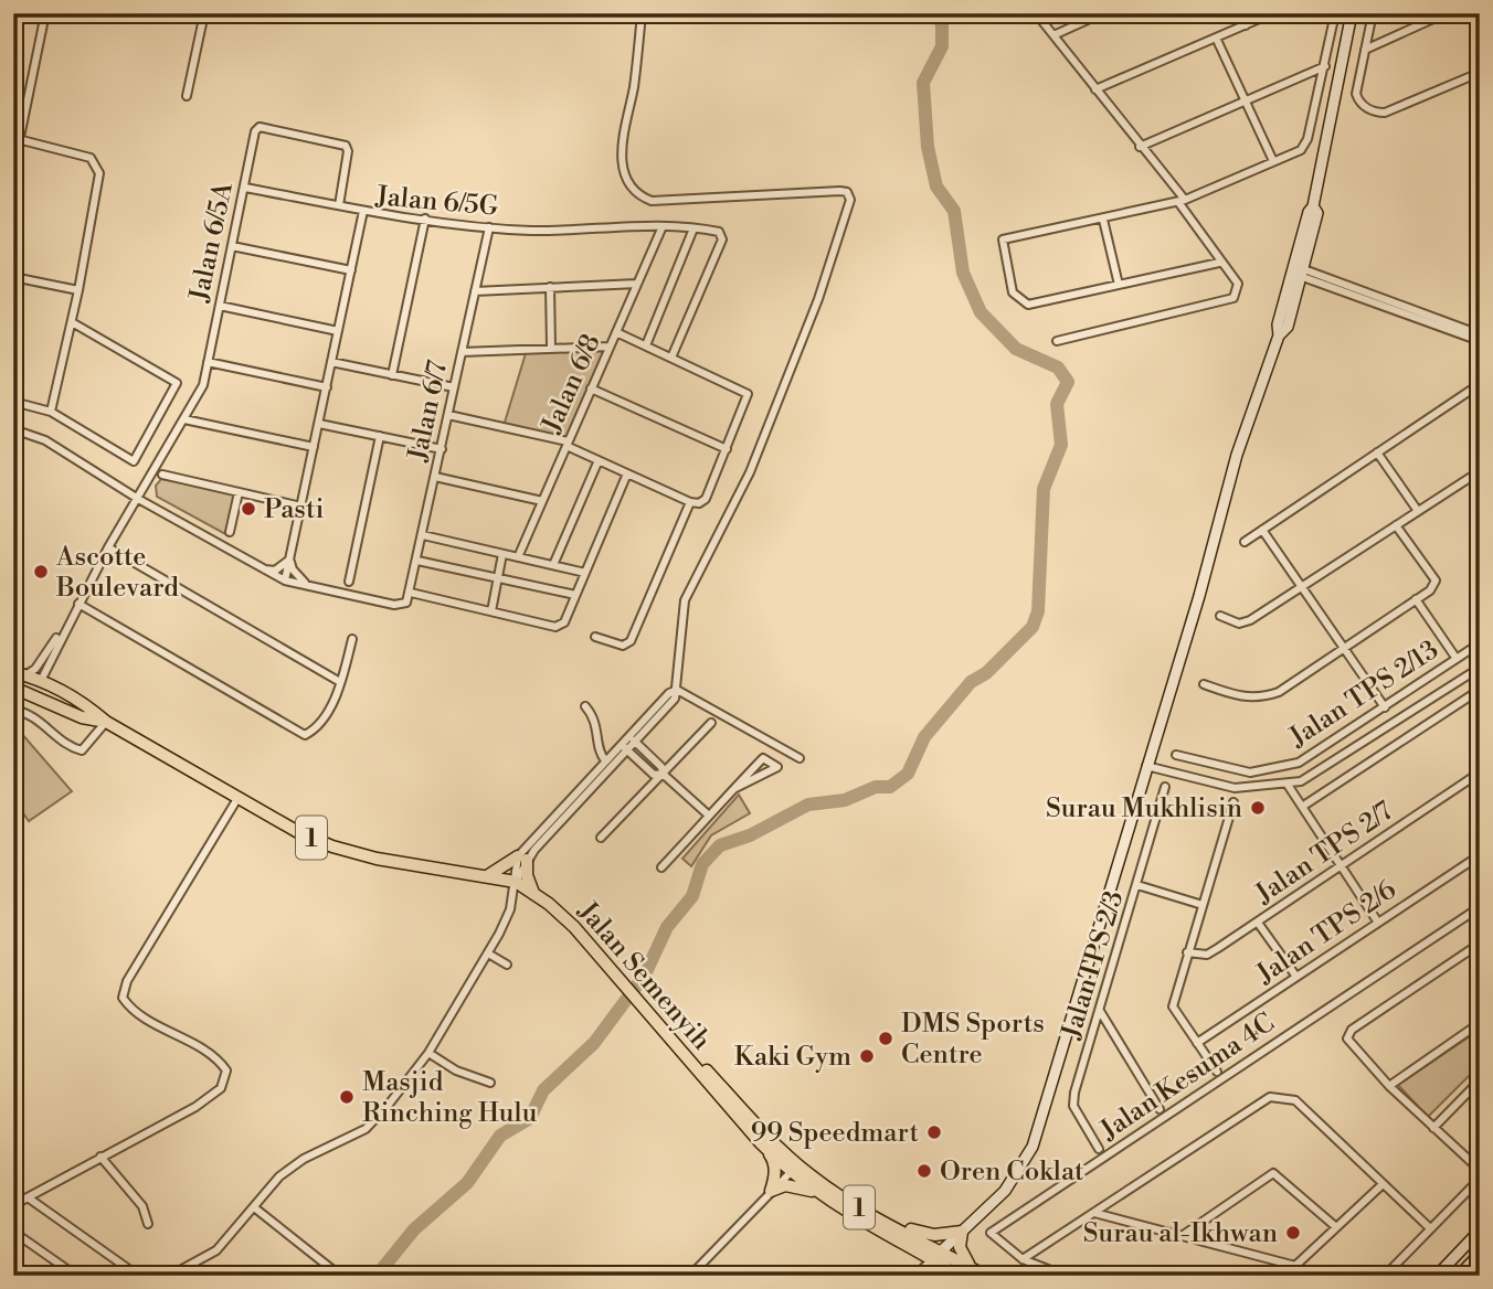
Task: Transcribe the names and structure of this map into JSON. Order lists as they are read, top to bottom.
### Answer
{
  "streets": {
    "main road": ["1", "Jalan Semenyih"],
    "street": [
      "Jalan 6/5G",
      "Jalan 6/5A",
      "Jalan 6/8",
      "Jalan 6/7",
      "Jalan TPS 2/13",
      "Jalan TPS 2/7",
      "Jalan TPS 2/6",
      "JalanTPS 2/3",
      "Jalan Kesuma 4C"
    ]
  },
  "crossings": [
    ["Jalan 6/5G", "Jalan 6/8"],
    ["Jalan 6/5G", "Jalan 6/7"],
    ["1", "Jalan Semenyih"]
  ],
  "places": [
    "Pasti",
    "Ascotte Boulevard",
    "Surau Mukhlisin",
    "DMS Sports Centre",
    "Kaki Gym",
    "Masjid Rinching Hulu",
    "99 Speedmart",
    "Oren Coklat",
    "Surau al-Ikhwan"
  ]
}
